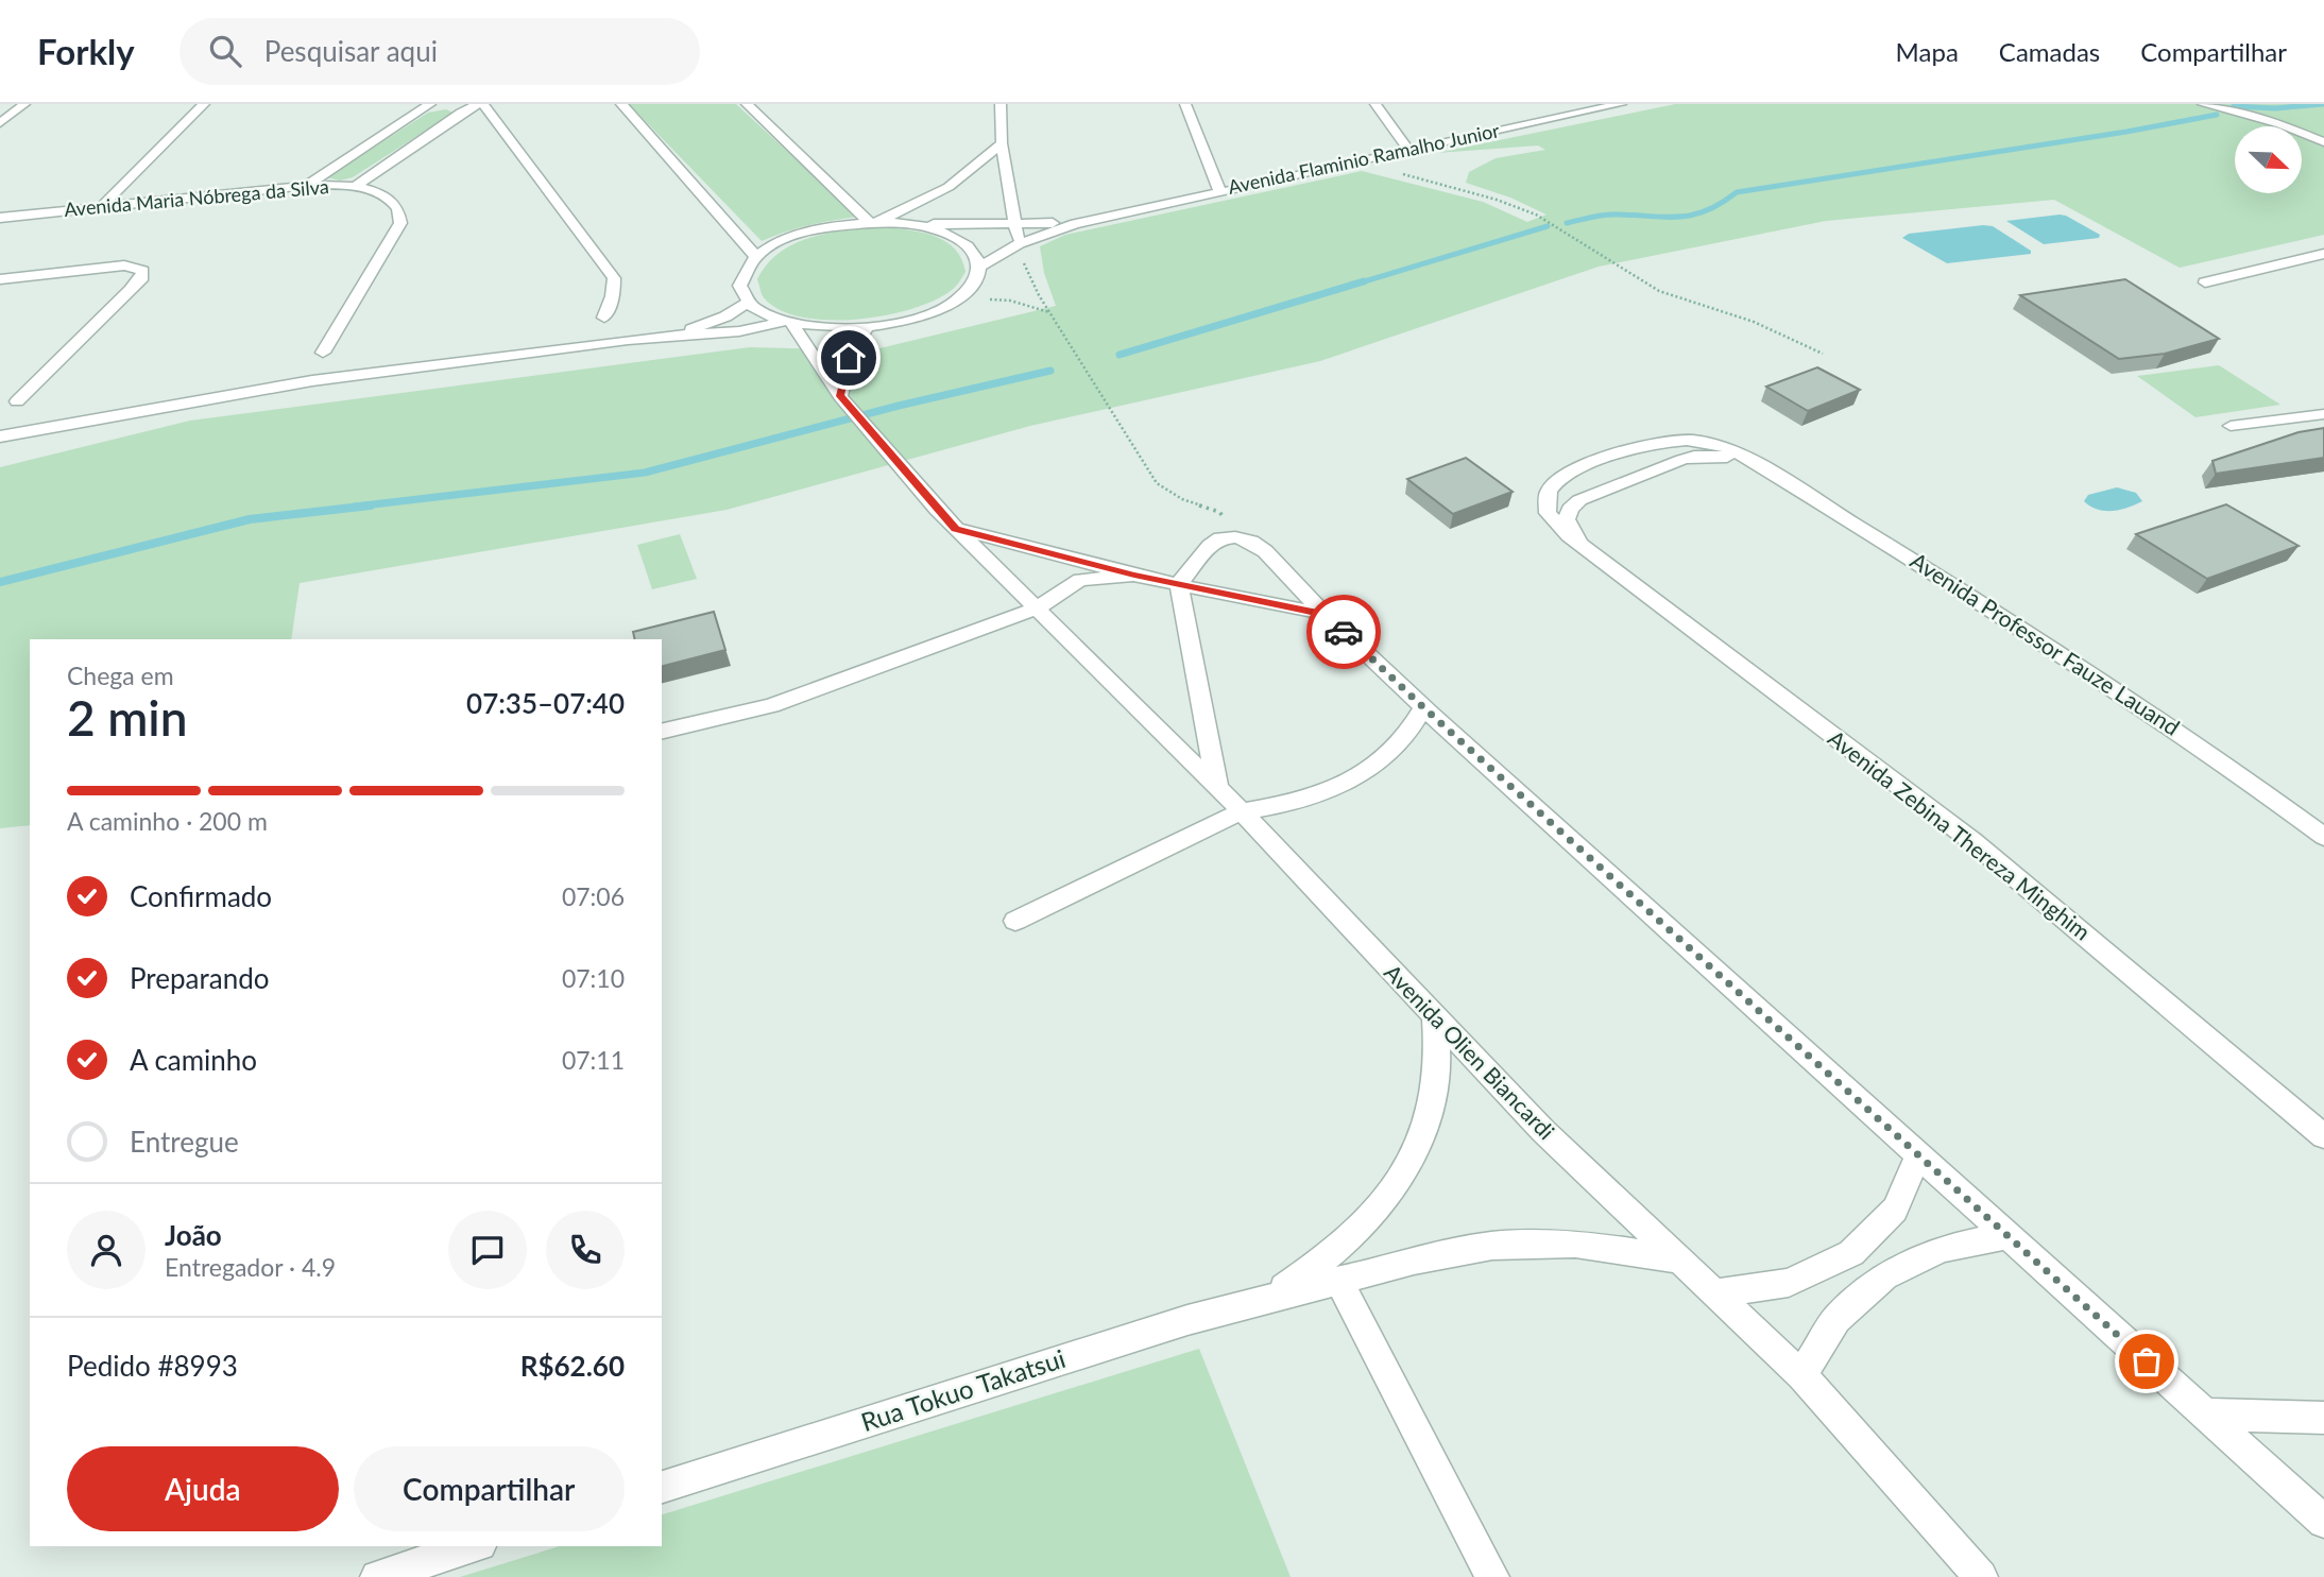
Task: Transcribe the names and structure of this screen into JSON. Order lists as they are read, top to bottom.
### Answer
{
  "streets": {
    "street": [
      "Avenida Flaminio Ramalho Junior",
      "Avenida Maria Nóbrega da Silva",
      "Avenida Professor Fauze Lauand",
      "Avenida Zebina Thereza Minghim",
      "Avenida Olien Biancardi",
      "Rua Tokuo Takatsui"
    ]
  },
  "crossings": [
    ["Avenida Professor Fauze Lauand", "Avenida Zebina Thereza Minghim"],
    ["Avenida Olien Biancardi", "Rua Tokuo Takatsui"]
  ],
  "north": "bottom right",
  "page": {
    "header": "Forkly",
    "search": "Pesquisar aqui",
    "nav": ["Mapa", "Camadas", "Compartilhar"],
    "heading": ["2 min", "Chega em", "07:35–07:40"],
    "panel": [
      "João",
      "Entregador · 4.9",
      "Pedido #8993",
      "R$62.60"
    ],
    "bar": "A caminho · 200 m",
    "list": [
      ["Confirmado", "07:06"],
      ["Preparando", "07:10"],
      ["A caminho", "07:11"],
      "Entregue"
    ],
    "buttons": ["Ajuda", "Compartilhar"]
  }
}
